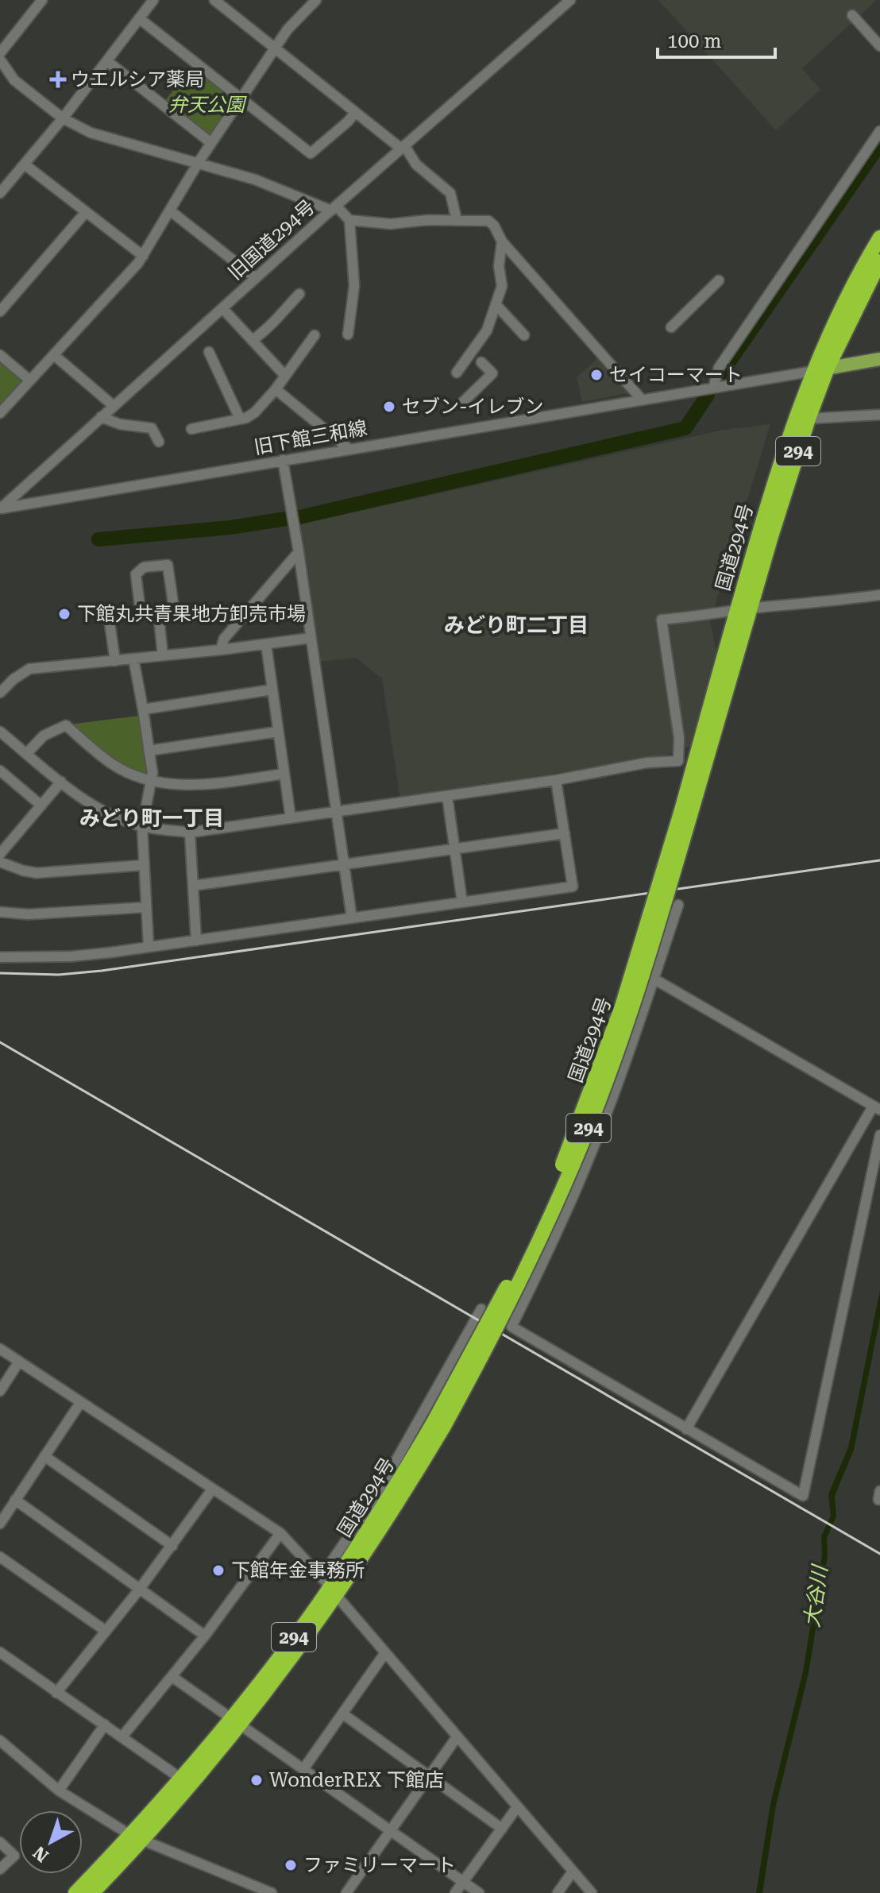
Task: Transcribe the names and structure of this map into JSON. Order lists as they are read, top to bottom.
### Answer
{
  "streets": {
    "highway": ["294", "国道294号"],
    "street": ["旧国道294号", "旧下館三和線"]
  },
  "crossings": [
    ["旧国道294号", "旧下館三和線"],
    ["旧下館三和線", "国道294号"]
  ],
  "districts": ["みどり町二丁目", "みどり町一丁目"],
  "water": ["大谷川"],
  "parks": ["弁天公園"],
  "places": {
    "health": ["ウエルシア薬局"],
    "other": [
      "セイコーマート",
      "セブン-イレブン",
      "下館丸共青果地方卸売市場",
      "下館年金事務所",
      "WonderREX 下館店",
      "ファミリーマート"
    ]
  },
  "scale_bar": "100 m",
  "north": "bottom left"
}
